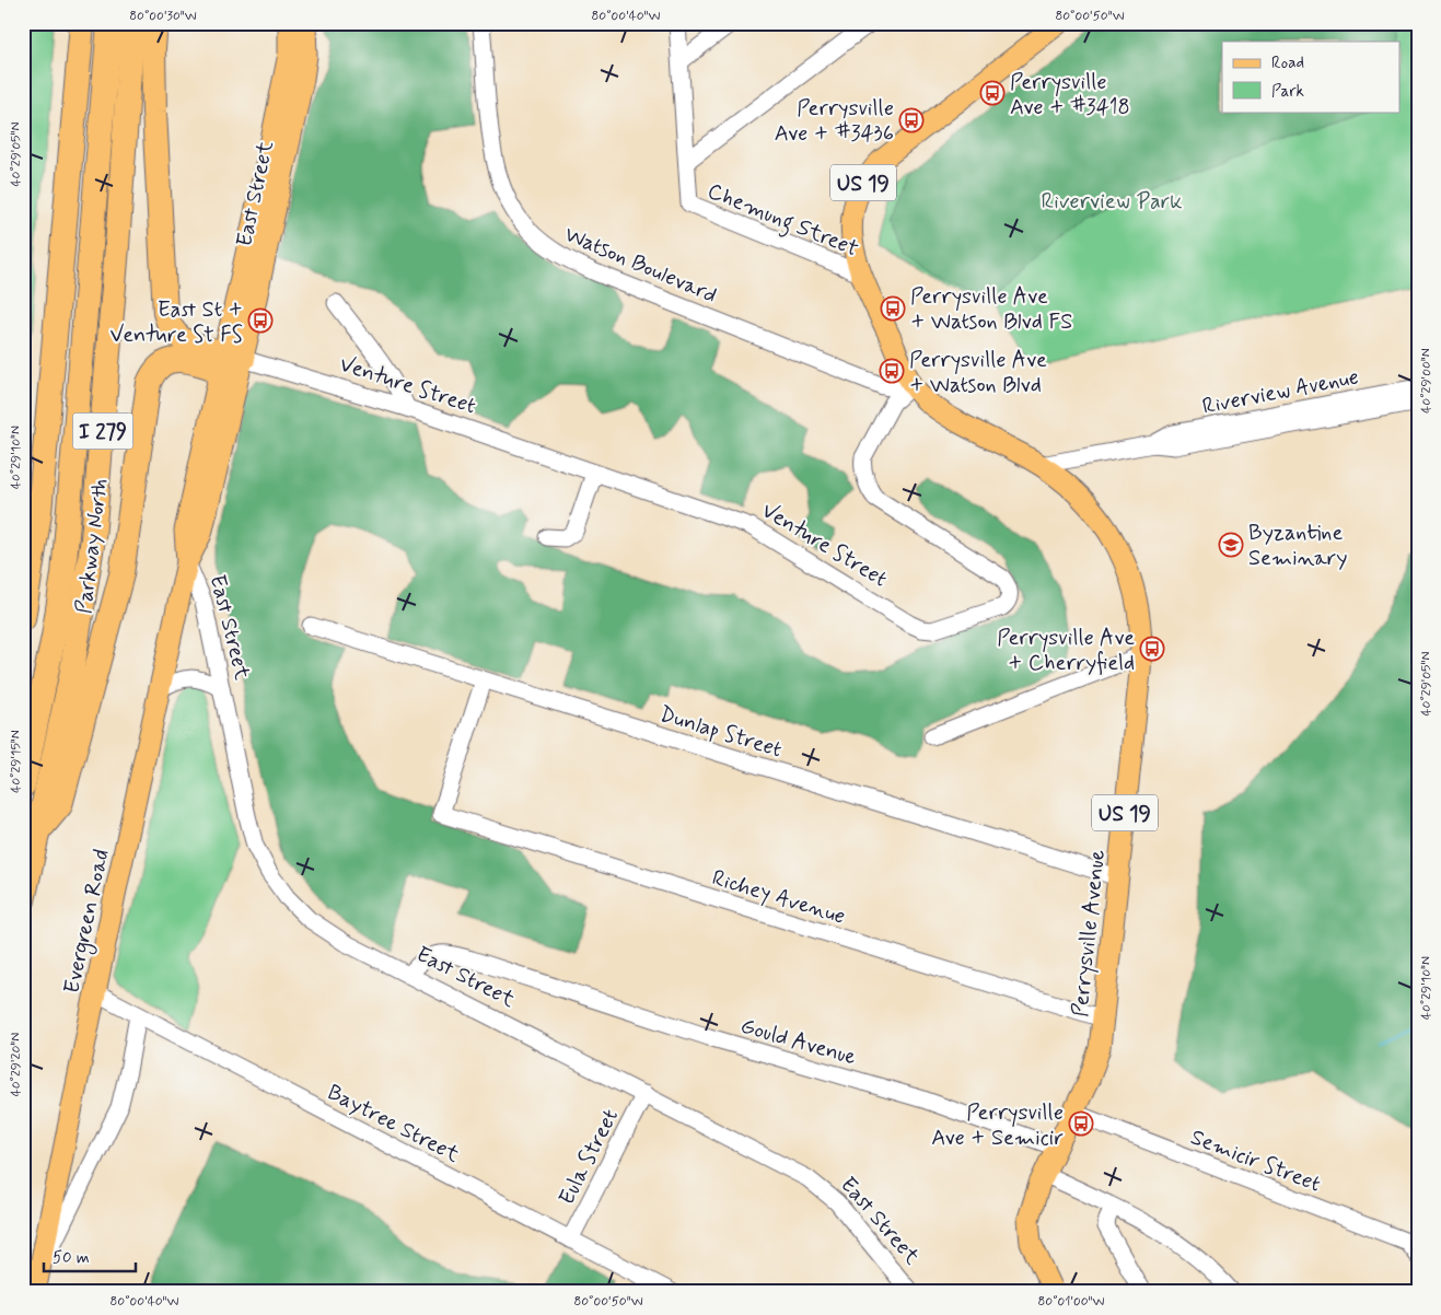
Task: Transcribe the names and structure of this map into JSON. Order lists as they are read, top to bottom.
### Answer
{
  "streets": {
    "highway": ["I 279", "Parkway North"],
    "main road": [
      "US 19",
      "East Street",
      "Evergreen Road",
      "Perrysville Avenue"
    ],
    "street": [
      "Chemung Street",
      "Watson Boulevard",
      "Venture Street",
      "Riverview Avenue",
      "Dunlap Street",
      "Richey Avenue",
      "Gould Avenue",
      "Baytree Street",
      "Eula Street",
      "Semicir Street"
    ]
  },
  "crossings": [
    ["East Street", "Venture Street"],
    ["East Street", "Evergreen Road"],
    ["East Street", "Gould Avenue"],
    ["East Street", "Eula Street"],
    ["Chemung Street", "Perrysville Avenue"],
    ["Watson Boulevard", "Venture Street"],
    ["Watson Boulevard", "Perrysville Avenue"],
    ["Venture Street", "Perrysville Avenue"],
    ["Riverview Avenue", "Perrysville Avenue"],
    ["Dunlap Street", "Richey Avenue"],
    ["Dunlap Street", "Perrysville Avenue"],
    ["Richey Avenue", "Perrysville Avenue"],
    ["Evergreen Road", "Baytree Street"],
    ["Perrysville Avenue", "Gould Avenue"],
    ["Perrysville Avenue", "Semicir Street"],
    ["Baytree Street", "Eula Street"]
  ],
  "parks": ["Riverview Park"],
  "places": {
    "bus stop": [
      "Perrysville Ave + #3418",
      "Perrysville Ave + #3436",
      "Perrysville Ave + Watson Blvd FS",
      "East St + Venture St FS",
      "Perrysville Ave + Watson Blvd",
      "Perrysville Ave + Cherryfield",
      "Perrysville Ave + Semicir"
    ],
    "school or university": ["Byzantine Seminary"]
  },
  "legend": ["Road", "Park"],
  "scale_bar": "50 m",
  "coordinates": [
    "80°00'30\"W",
    "80°00'40\"W",
    "80°00'50\"W",
    "40°29'05\"N",
    "40°29'00\"N",
    "40°29'10\"N",
    "40°29'15\"N",
    "40°29'20\"N",
    "80°01'00\"W"
  ]
}
